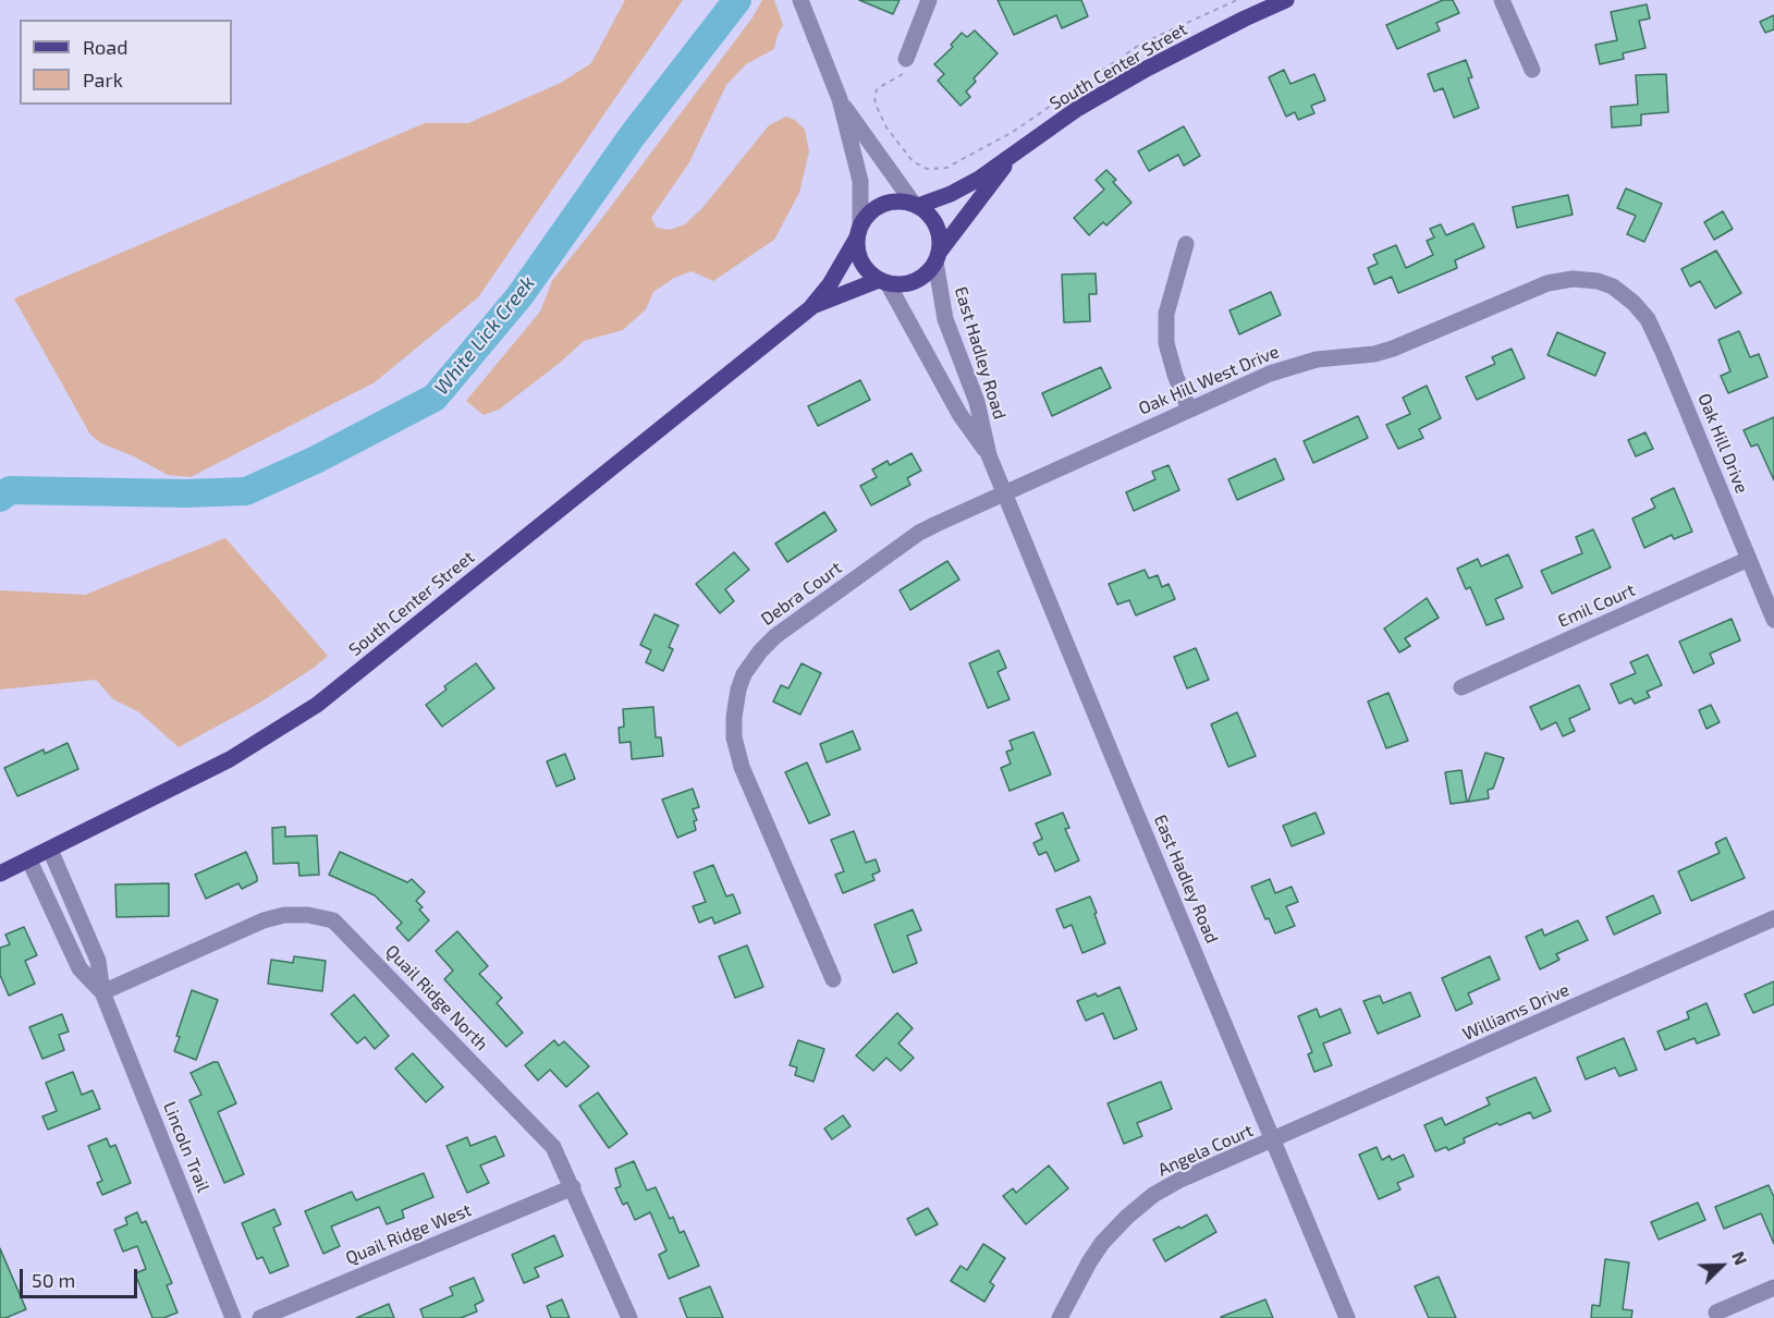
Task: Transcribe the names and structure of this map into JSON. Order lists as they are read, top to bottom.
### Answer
{
  "streets": {
    "main road": ["South Center Street"],
    "street": [
      "East Hadley Road",
      "Oak Hill West Drive",
      "Oak Hill Drive",
      "Debra Court",
      "Emil Court",
      "Quail Ridge North",
      "Williams Drive",
      "Lincoln Trail",
      "Angela Court",
      "Quail Ridge West"
    ]
  },
  "crossings": [
    ["South Center Street", "East Hadley Road"],
    ["South Center Street", "Lincoln Trail"],
    ["East Hadley Road", "Oak Hill West Drive"],
    ["East Hadley Road", "Debra Court"],
    ["East Hadley Road", "Williams Drive"],
    ["East Hadley Road", "Angela Court"],
    ["Oak Hill West Drive", "Oak Hill Drive"],
    ["Oak Hill West Drive", "Debra Court"],
    ["Oak Hill Drive", "Emil Court"],
    ["Quail Ridge North", "Lincoln Trail"],
    ["Quail Ridge North", "Quail Ridge West"],
    ["Williams Drive", "Angela Court"]
  ],
  "water": ["White Lick Creek"],
  "legend": ["Road", "Park"],
  "scale_bar": "50 m",
  "north": "top right"
}
